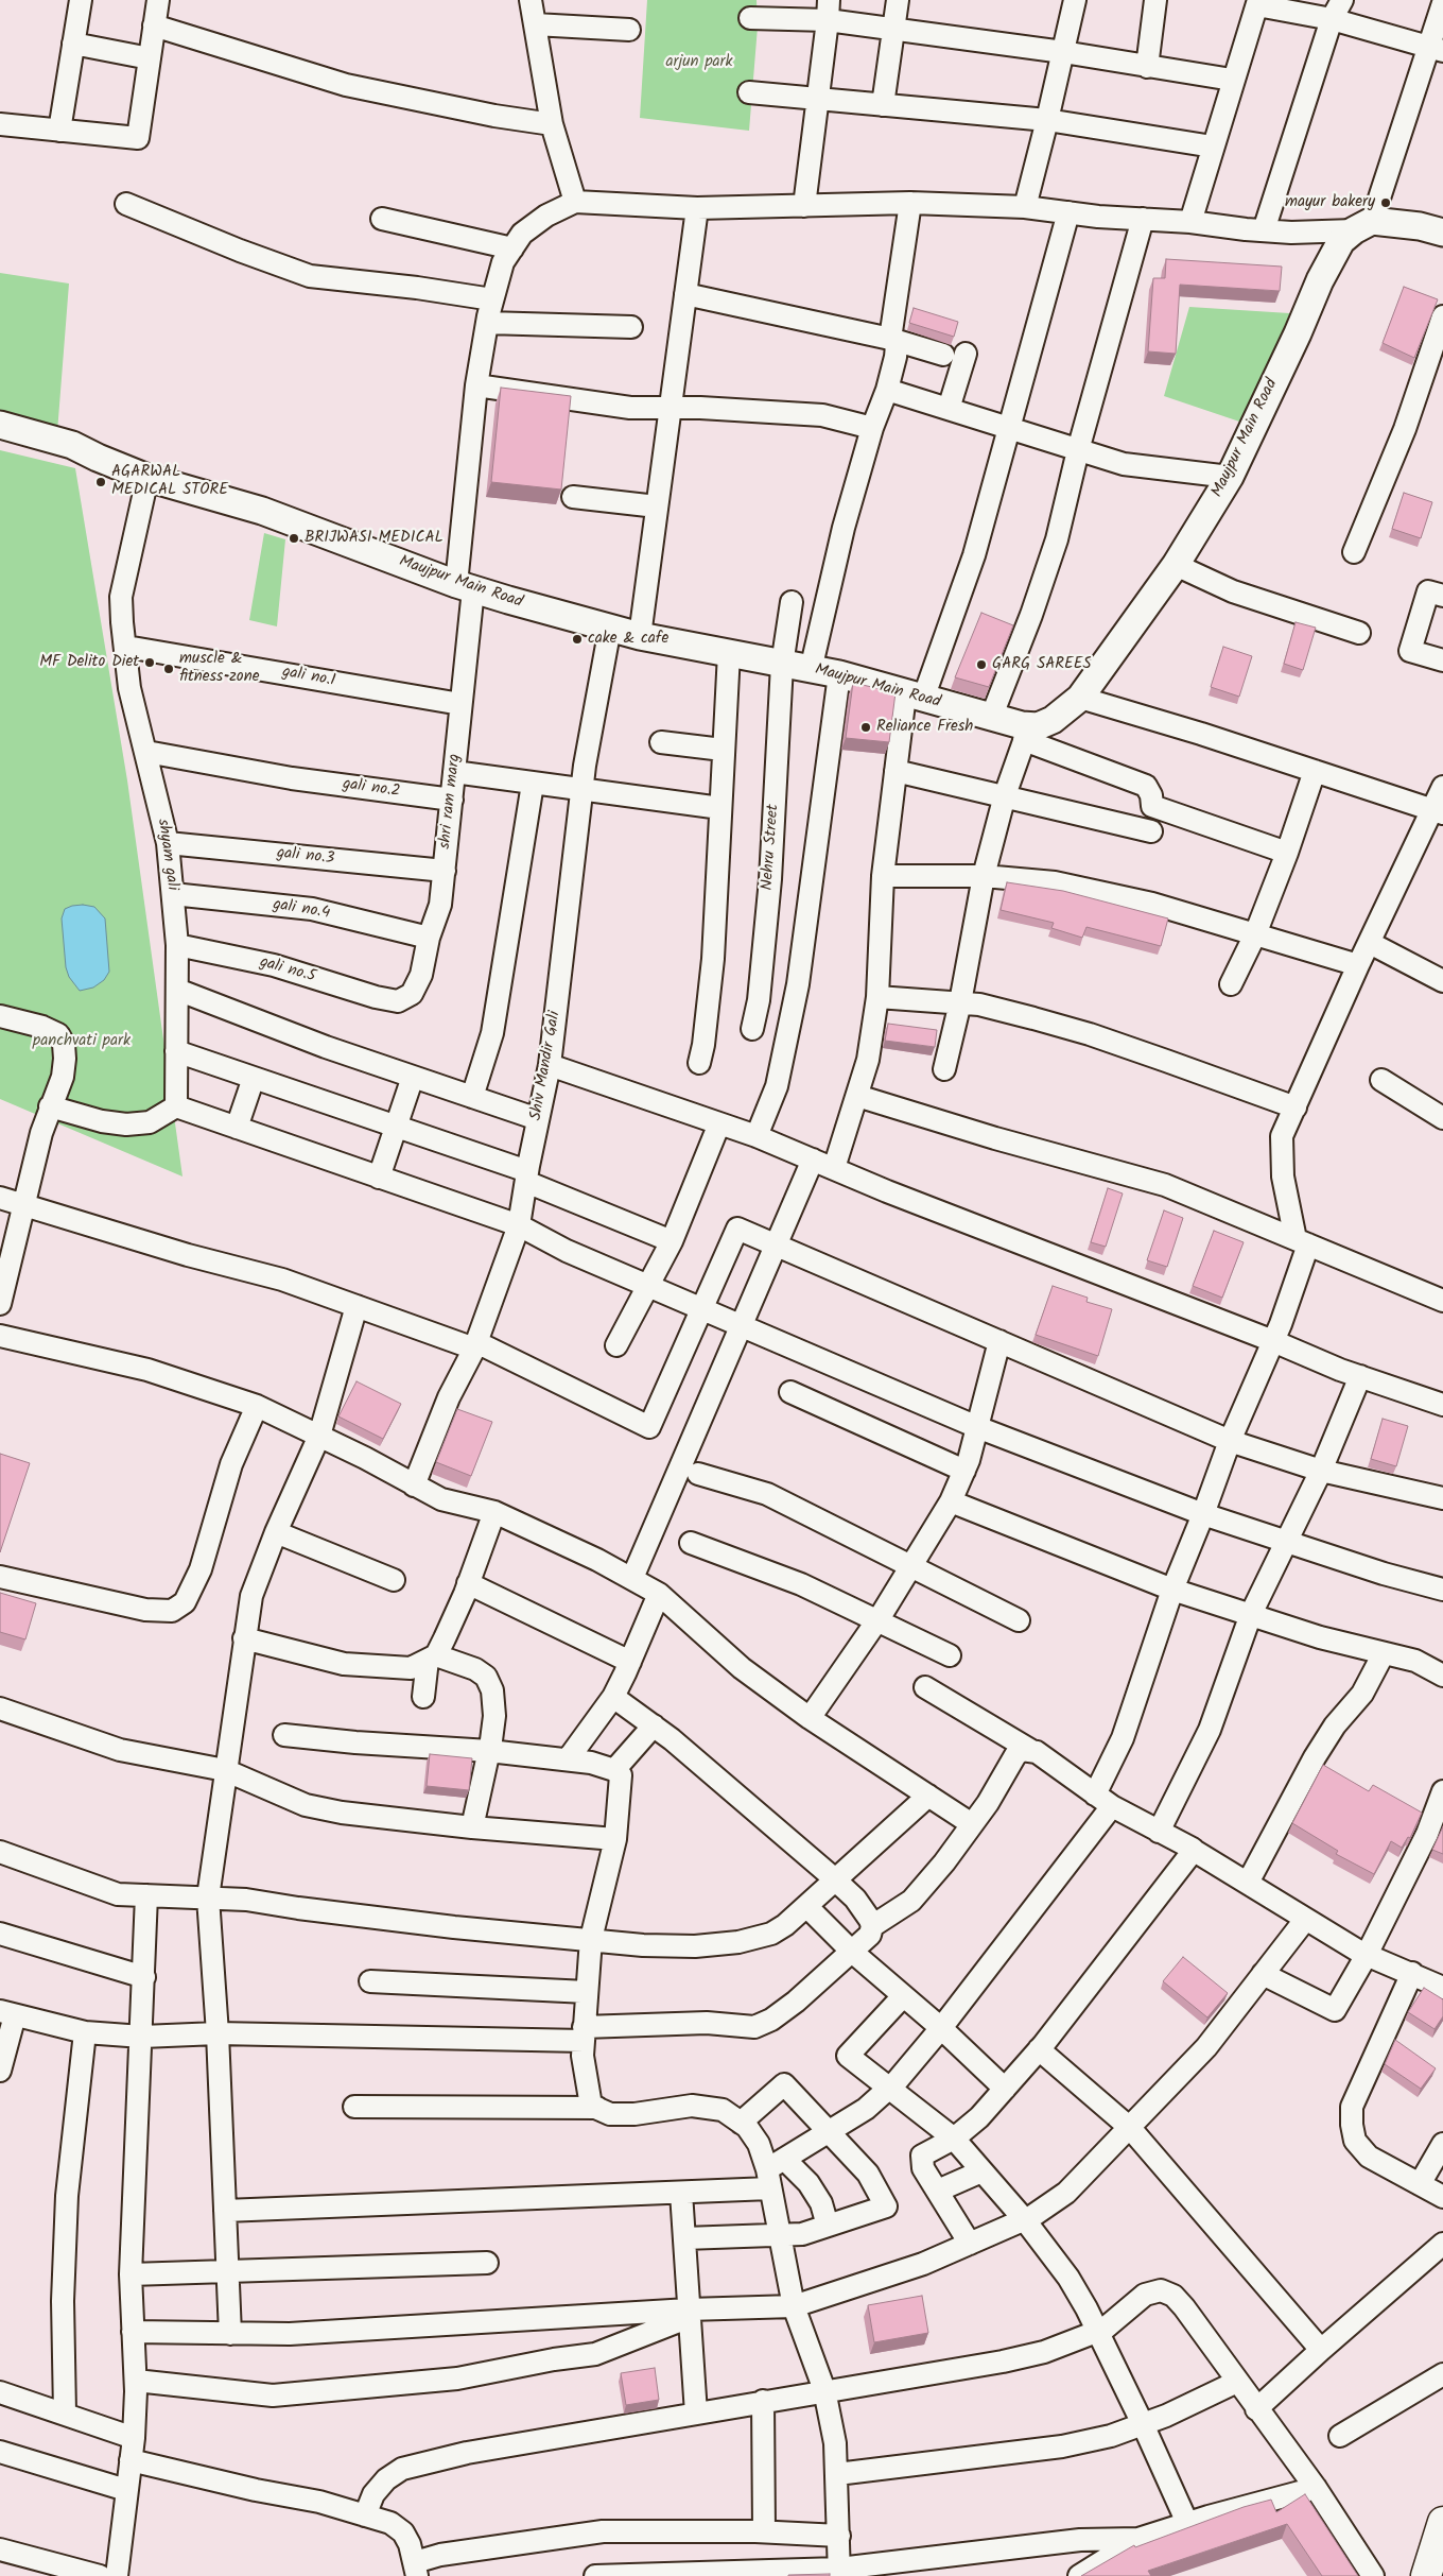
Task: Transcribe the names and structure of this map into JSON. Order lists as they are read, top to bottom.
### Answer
{
  "streets": {
    "street": [
      "Maujpur Main Road",
      "gali no.1",
      "gali no.2",
      "shri ram marg",
      "Nehru Street",
      "shyam gali",
      "gali no.3",
      "gali no.4",
      "gali no.5",
      "Shiv Mandir Gali"
    ]
  },
  "crossings": [
    ["Maujpur Main Road", "shri ram marg"],
    ["Maujpur Main Road", "Nehru Street"],
    ["Maujpur Main Road", "shyam gali"],
    ["Maujpur Main Road", "Shiv Mandir Gali"],
    ["gali no.1", "shri ram marg"],
    ["gali no.1", "shyam gali"],
    ["gali no.2", "shri ram marg"],
    ["gali no.2", "shyam gali"],
    ["shri ram marg", "gali no.3"],
    ["shri ram marg", "gali no.4"],
    ["shri ram marg", "gali no.5"],
    ["shyam gali", "gali no.3"],
    ["shyam gali", "gali no.4"],
    ["shyam gali", "gali no.5"]
  ],
  "parks": ["arjun park", "panchvati park"],
  "places": [
    "mayur bakery",
    "AGARWAL MEDICAL STORE",
    "BRIJWASI MEDICAL",
    "cake & cafe",
    "MF Delito Diet",
    "GARG SAREES",
    "muscle & fitness zone",
    "Reliance Fresh"
  ]
}
